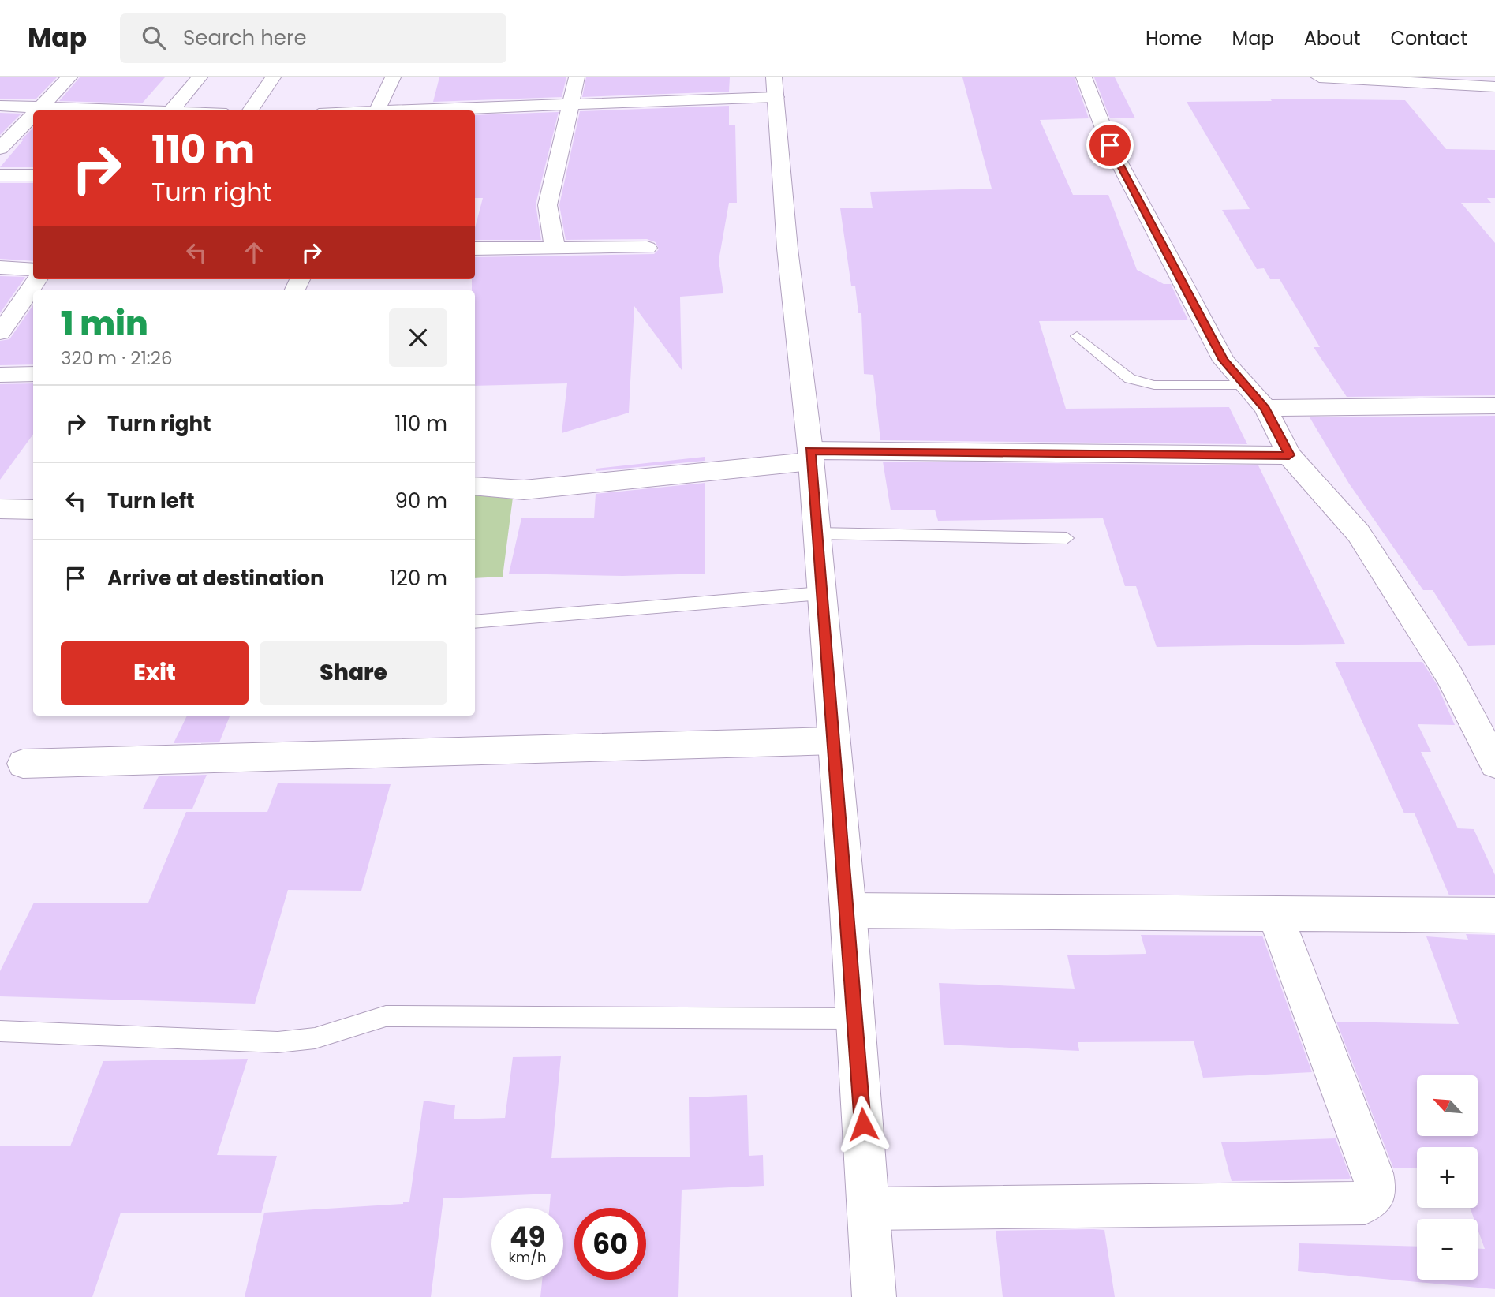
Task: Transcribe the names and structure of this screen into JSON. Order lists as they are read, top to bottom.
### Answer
{
  "north": "top left",
  "page": {
    "header": "Map",
    "search": "Search here",
    "nav": [
      "Home",
      "Map",
      "About",
      "Contact"
    ],
    "turn": ["110 m", "Turn right"],
    "heading": ["1 min", "320 m · 21:26"],
    "list": [
      {
        "name": "Turn right",
        "value": "110 m"
      },
      {
        "name": "Turn left",
        "value": "90 m"
      },
      {
        "name": "Arrive at destination",
        "value": "120 m"
      }
    ],
    "buttons": ["Exit", "Share"],
    "map_buttons": ["+", "−"],
    "speed": "49 km/h",
    "limit": "60"
  }
}
